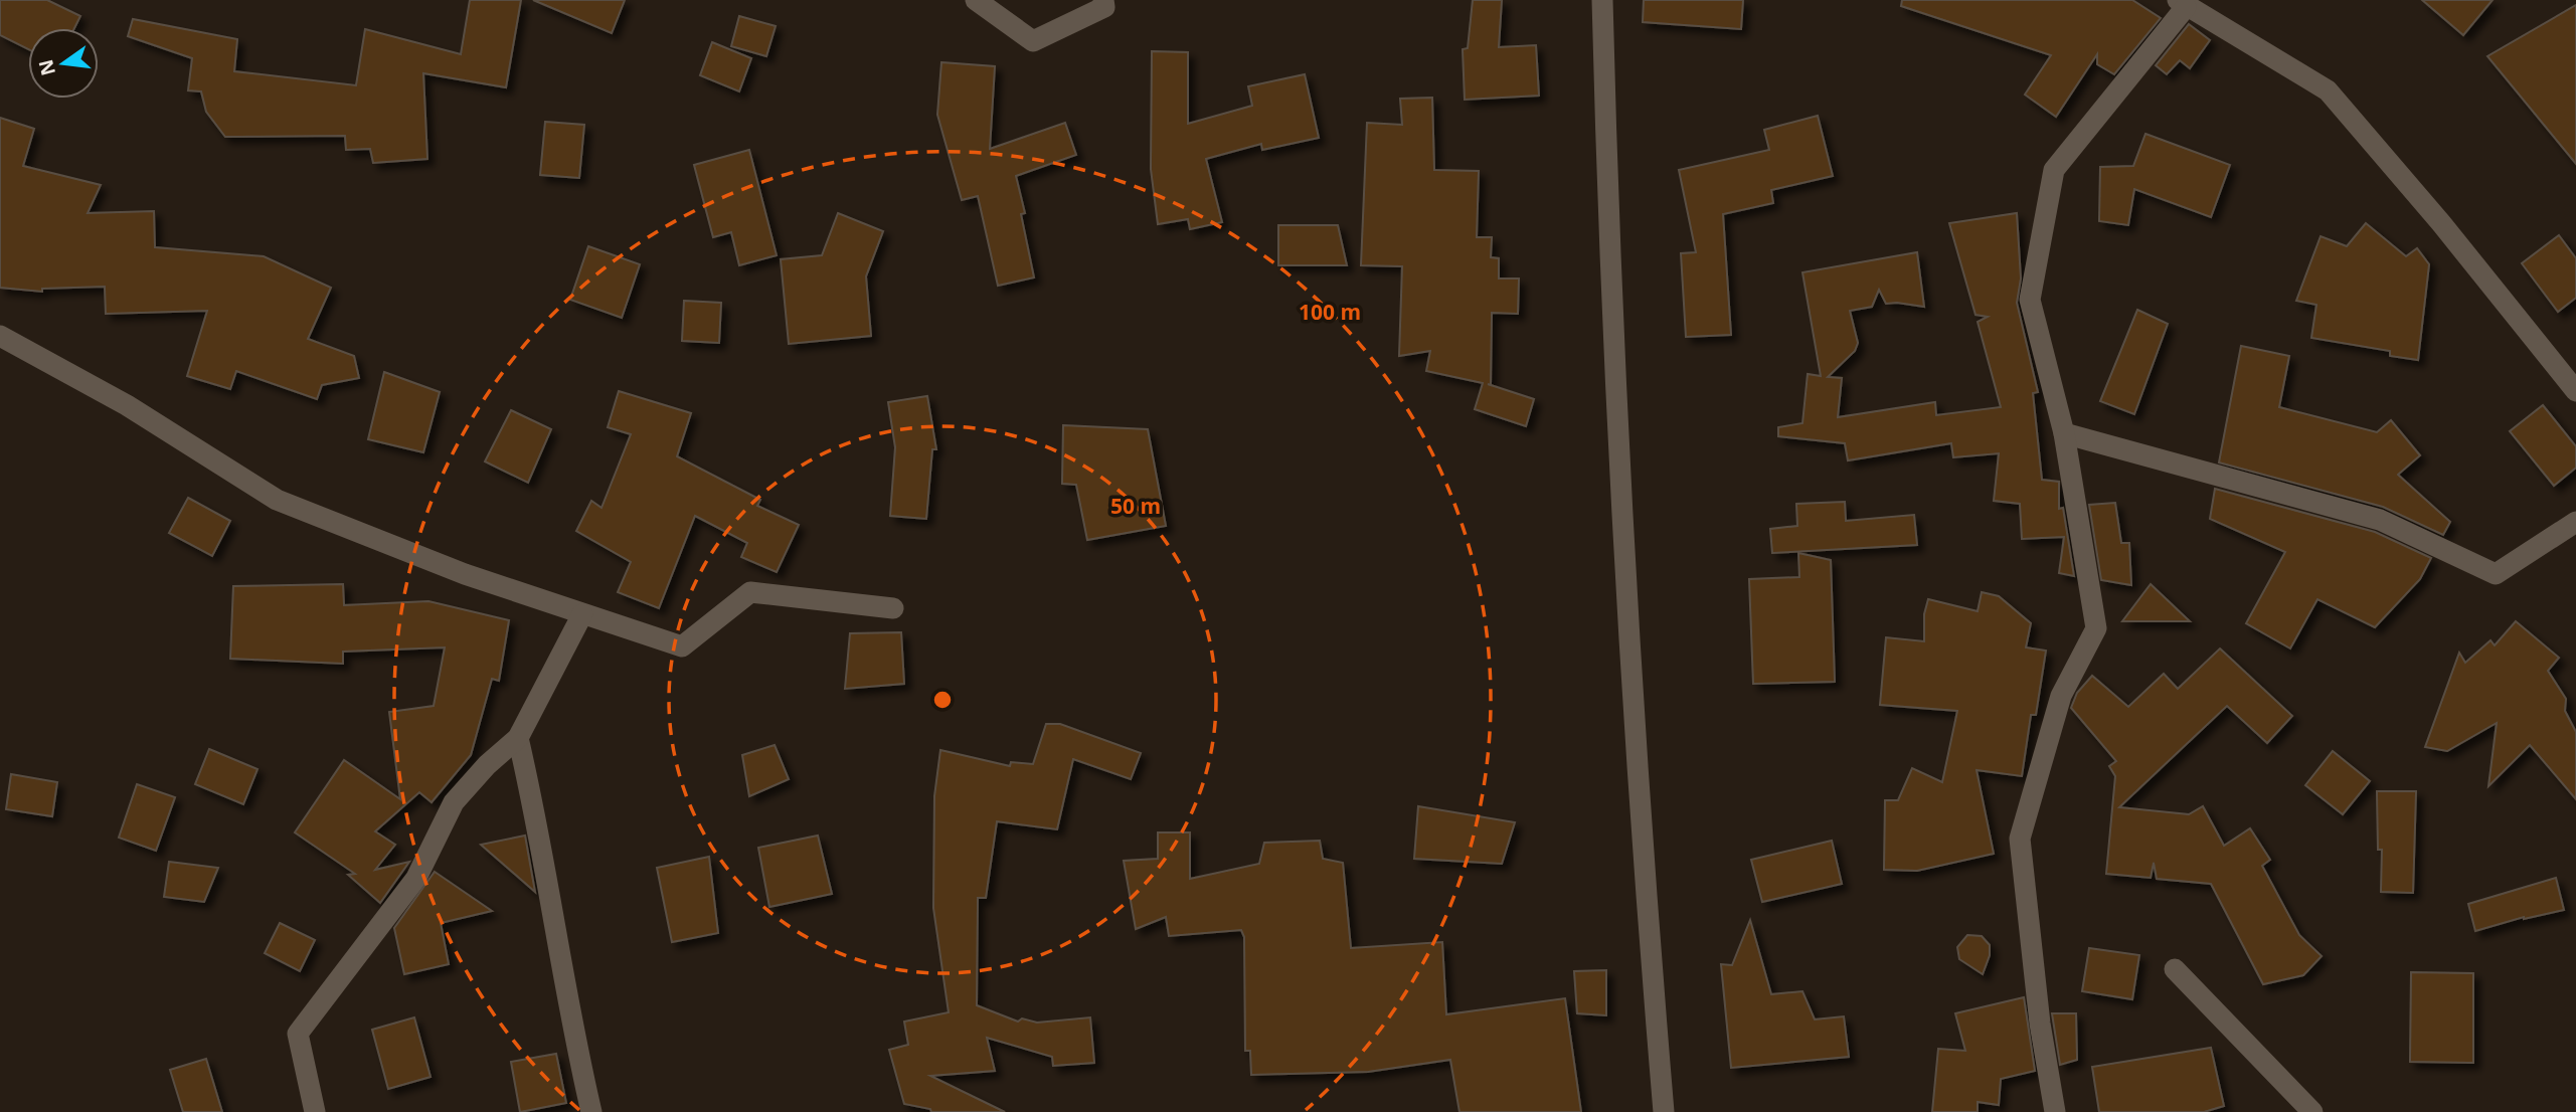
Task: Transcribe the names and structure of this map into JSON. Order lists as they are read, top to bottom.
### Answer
{
  "north": "left",
  "rings": ["100 m", "50 m"]
}
